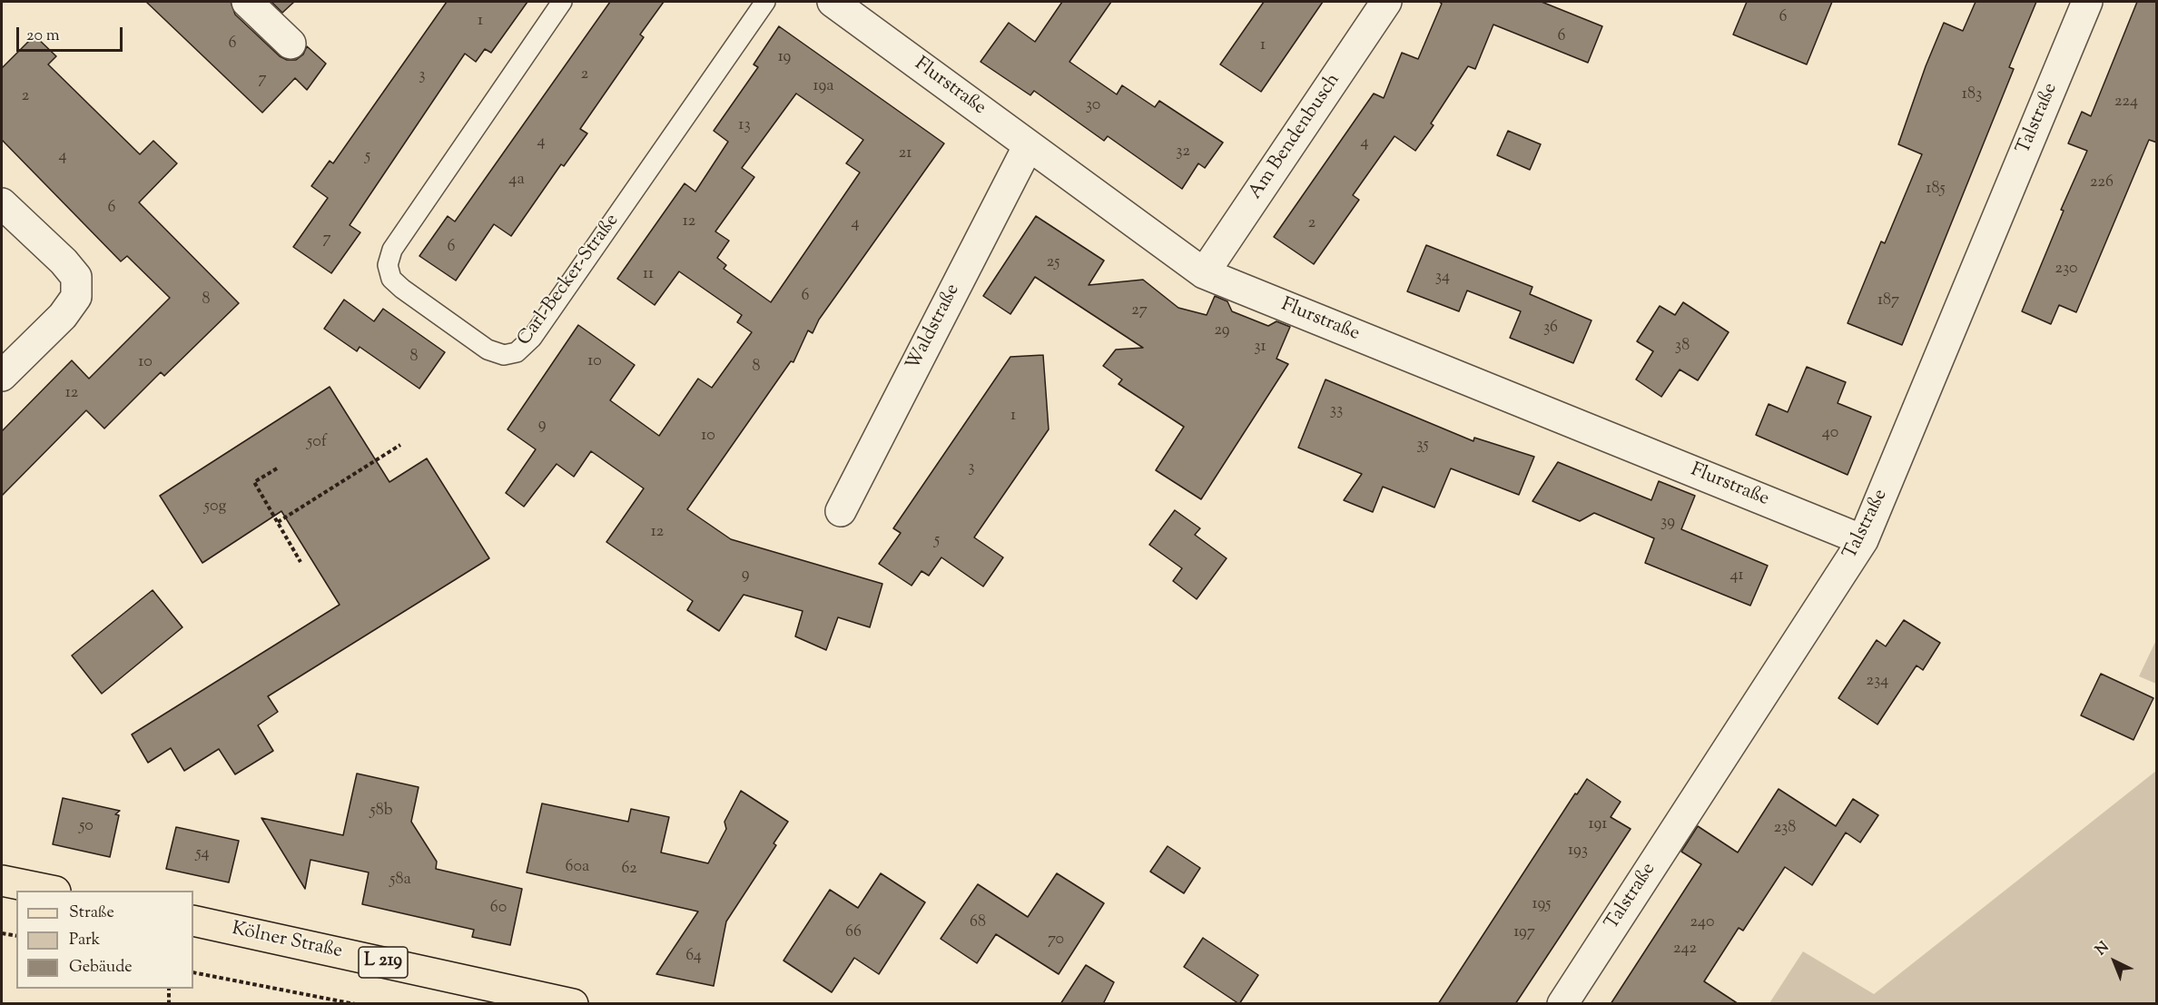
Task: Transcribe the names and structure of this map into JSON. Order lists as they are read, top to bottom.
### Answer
{
  "streets": {
    "main road": ["Kölner Straße", "L 219"],
    "street": [
      "Flurstraße",
      "Talstraße",
      "Am Bendenbusch",
      "Waldstraße"
    ],
    "lane": ["Carl-Becker-Straße"]
  },
  "crossings": [
    ["Flurstraße", "Talstraße"],
    ["Flurstraße", "Am Bendenbusch"],
    ["Flurstraße", "Waldstraße"]
  ],
  "house_numbers": [
    "6",
    "1",
    "6",
    "6",
    "1",
    "19",
    "2",
    "3",
    "7",
    "19a",
    "183",
    "2",
    "224",
    "30",
    "13",
    "4",
    "4",
    "32",
    "21",
    "4",
    "5",
    "4a",
    "226",
    "185",
    "6",
    "12",
    "4",
    "2",
    "7",
    "6",
    "25",
    "230",
    "11",
    "34",
    "6",
    "8",
    "187",
    "27",
    "36",
    "29",
    "38",
    "31",
    "8",
    "10",
    "10",
    "8",
    "12",
    "33",
    "1",
    "9",
    "40",
    "10",
    "50f",
    "35",
    "3",
    "50g",
    "39",
    "12",
    "5",
    "9",
    "41",
    "234",
    "58b",
    "191",
    "50",
    "238",
    "193",
    "54",
    "60a",
    "62",
    "58a",
    "195",
    "60",
    "68",
    "240",
    "66",
    "197",
    "70",
    "242",
    "64"
  ],
  "legend": ["Straße", "Park", "Gebäude"],
  "scale_bar": "20 m",
  "north": "top left"
}
